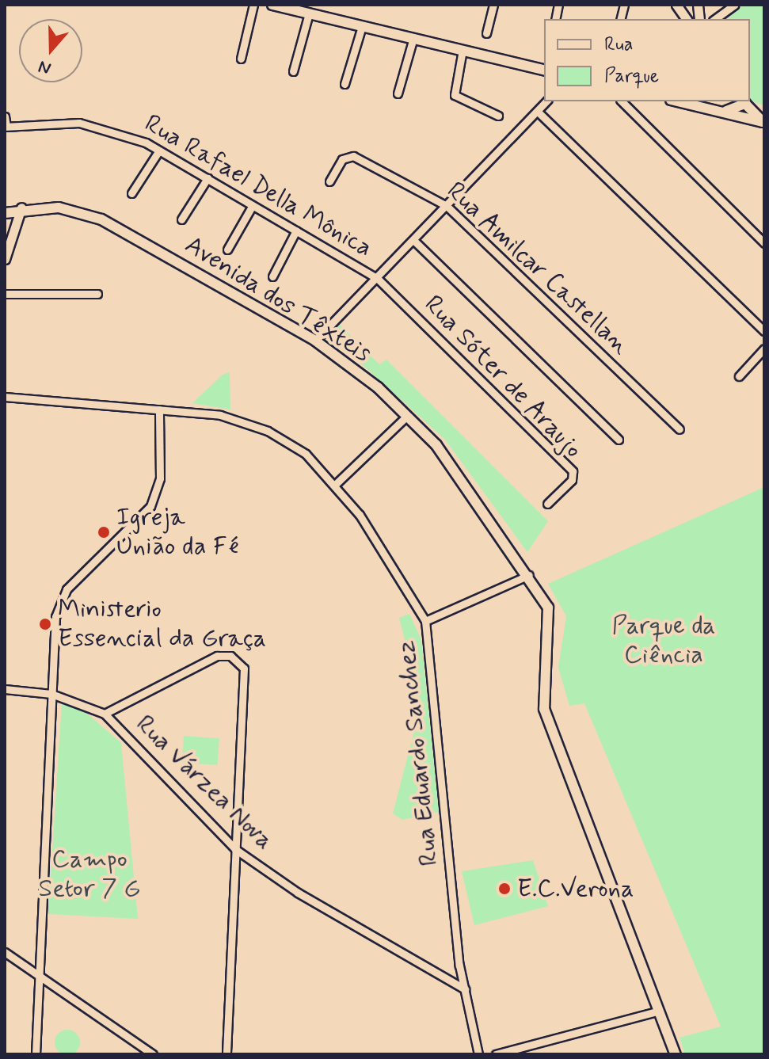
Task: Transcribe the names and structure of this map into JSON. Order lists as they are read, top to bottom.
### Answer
{
  "streets": {
    "main road": ["Avenida dos Têxteis"],
    "street": [
      "Rua Rafael Della Mônica",
      "Rua Amilcar Castellan",
      "Rua Sóter de Araujo",
      "Rua Eduardo Sanchez",
      "Rua Várzea Nova"
    ]
  },
  "crossings": [
    ["Rua Rafael Della Mônica", "Rua Sóter de Araujo"],
    ["Rua Eduardo Sanchez", "Rua Várzea Nova"]
  ],
  "parks": ["Parque da Ciência", "Campo Setor 7 G"],
  "places": ["Igreja União da Fé", "Ministerio Essencial da Graça", "E.C.Verona"],
  "legend": ["Rua", "Parque"],
  "north": "bottom"
}
